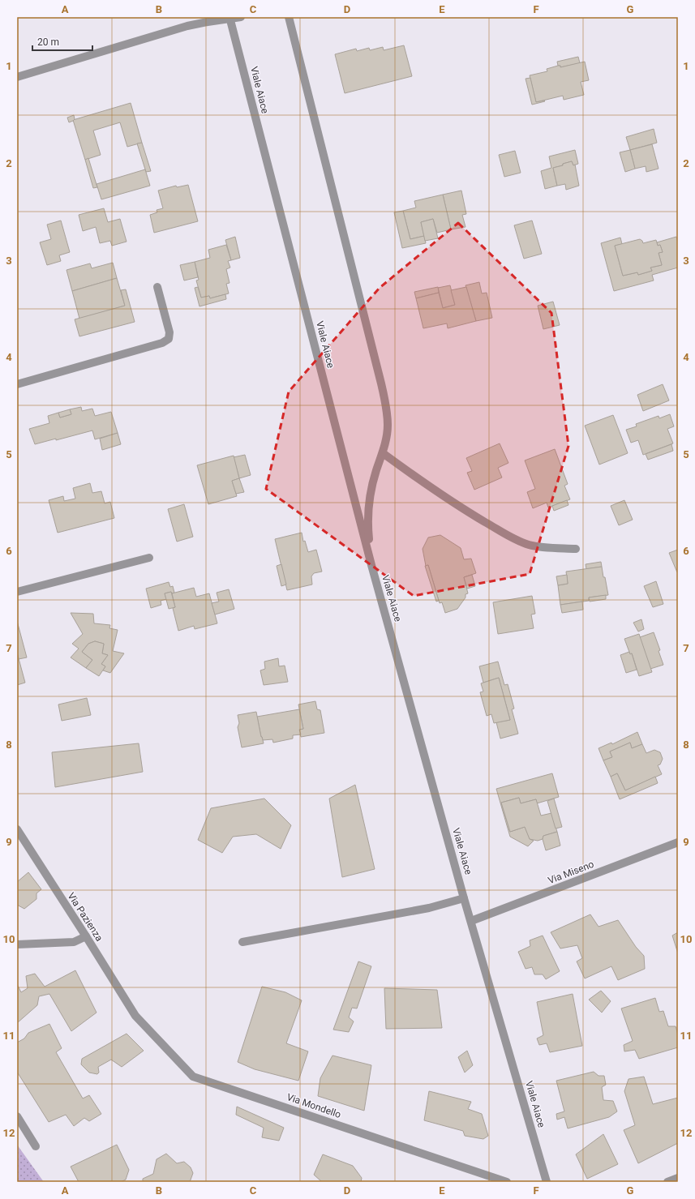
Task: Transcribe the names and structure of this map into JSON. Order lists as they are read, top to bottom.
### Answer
{
  "streets": {
    "street": [
      "Viale Aiace",
      "Via Miseno",
      "Via Pazienza",
      "Via Mondello"
    ]
  },
  "crossings": [
    ["Viale Aiace", "Via Miseno"],
    ["Via Pazienza", "Via Mondello"]
  ],
  "scale_bar": "20 m",
  "grid": {
    "columns": [
      "A",
      "B",
      "C",
      "D",
      "E",
      "F",
      "G"
    ],
    "rows": [
      "1",
      "2",
      "3",
      "4",
      "5",
      "6",
      "7",
      "8",
      "9",
      "10",
      "11",
      "12"
    ]
  }
}
